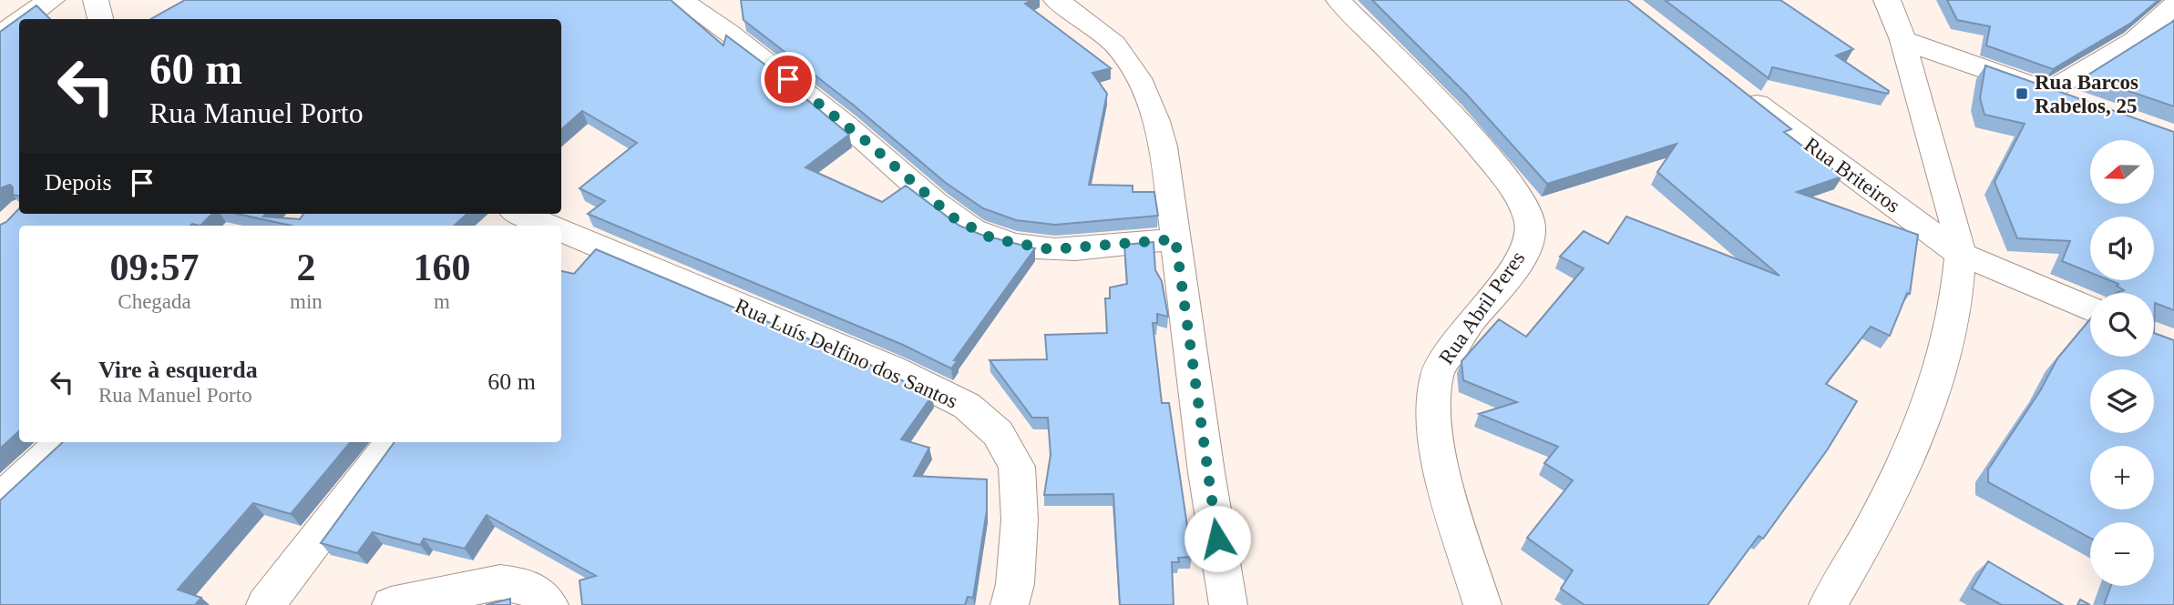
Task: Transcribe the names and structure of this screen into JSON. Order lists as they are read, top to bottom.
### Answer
{
  "streets": {
    "street": ["Rua Briteiros", "Rua Abril Peres", "Rua Luís Delfino dos Santos"]
  },
  "places": {
    "transit": ["Rua Barcos Rabelos, 25"]
  },
  "north": "left",
  "page": {
    "turn": ["60 m", "Rua Manuel Porto"],
    "map_buttons": ["+", "−"],
    "then": "Depois",
    "eta": [
      "09:57",
      "Chegada",
      "2",
      "min",
      "160",
      "m"
    ],
    "list": [
      {
        "name": "Vire à esquerda",
        "note": "Rua Manuel Porto",
        "value": "60 m"
      }
    ]
  }
}
